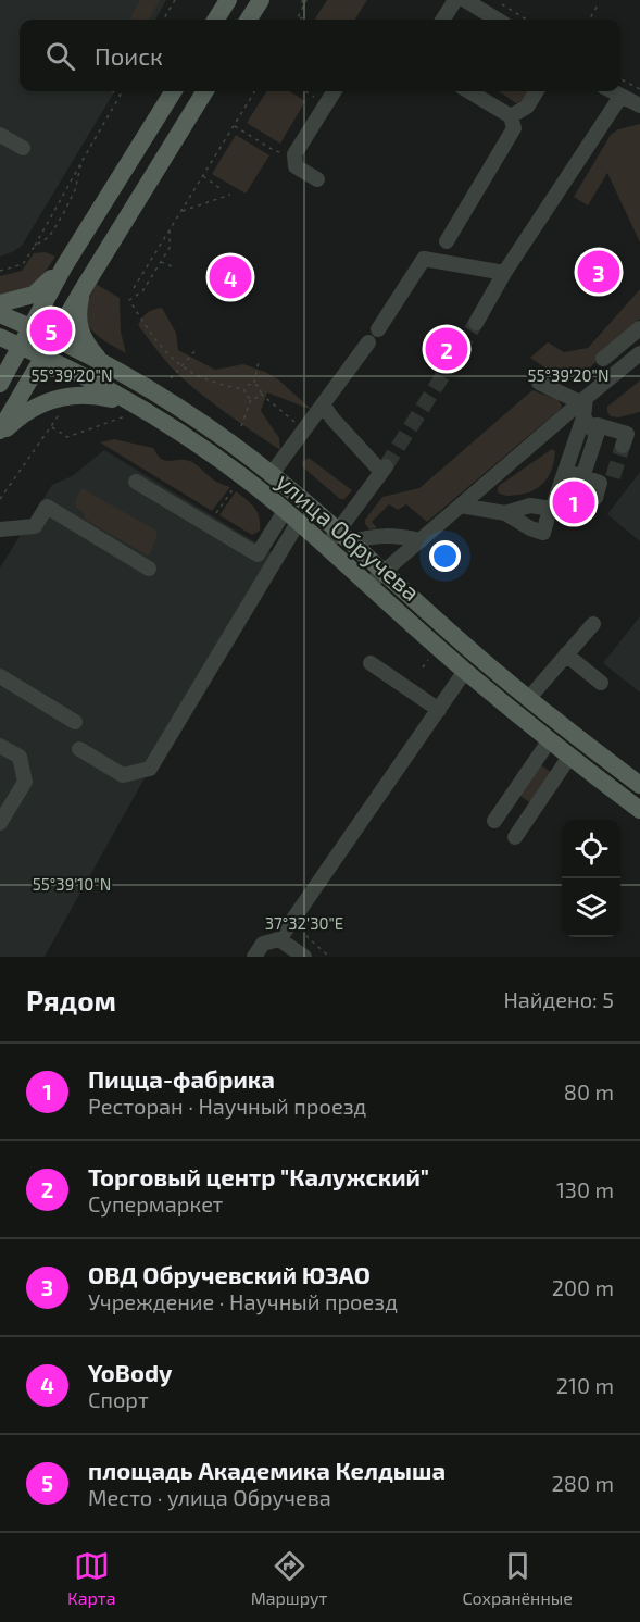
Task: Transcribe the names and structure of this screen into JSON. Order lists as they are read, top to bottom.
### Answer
{
  "streets": {
    "main road": ["улица Обручева"]
  },
  "page": {
    "search": "Поиск",
    "pins": [
      "3",
      "4",
      "5",
      "2",
      "1"
    ],
    "heading": ["Рядом", "Найдено: 5"],
    "list": [
      {
        "mark": "1",
        "name": "Пицца-фабрика",
        "note": "Ресторан · Научный проезд",
        "value": "80 m"
      },
      {
        "mark": "2",
        "name": "Торговый центр \"Калужский\"",
        "note": "Супермаркет",
        "value": "130 m"
      },
      {
        "mark": "3",
        "name": "ОВД Обручевский ЮЗАО",
        "note": "Учреждение · Научный проезд",
        "value": "200 m"
      },
      {
        "mark": "4",
        "name": "YoBody",
        "note": "Спорт",
        "value": "210 m"
      },
      {
        "mark": "5",
        "name": "площадь Академика Келдыша",
        "note": "Место · улица Обручева",
        "value": "280 m"
      }
    ],
    "nav": ["Карта", "Маршрут", "Сохранённые"]
  },
  "coordinates": ["55°39'20\"N", "55°39'10\"N", "37°32'30\"E"]
}
